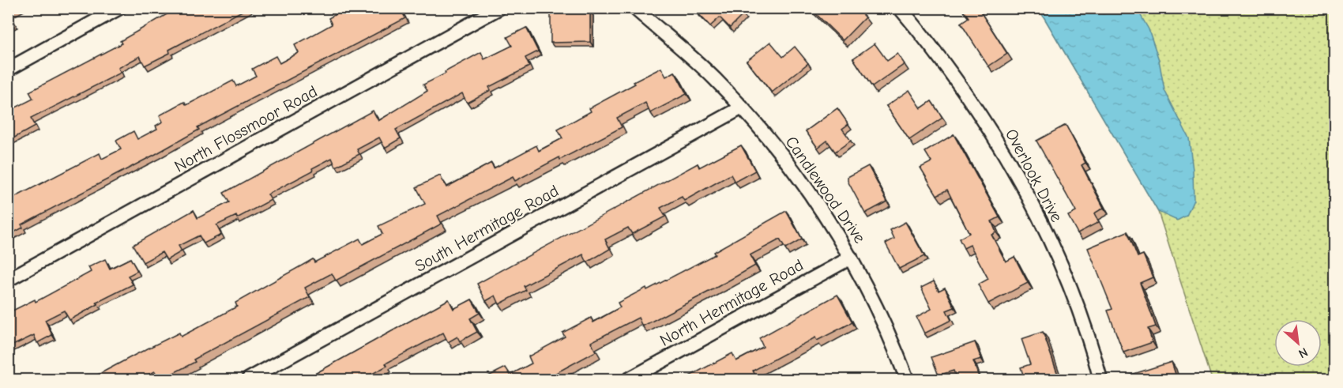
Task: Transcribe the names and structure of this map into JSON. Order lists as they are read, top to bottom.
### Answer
{
  "streets": {
    "street": [
      "North Flossmoor Road",
      "Overlook Drive",
      "Candlewood Drive",
      "South Hermitage Road",
      "North Hermitage Road"
    ]
  },
  "crossings": [
    ["Candlewood Drive", "South Hermitage Road"],
    ["Candlewood Drive", "North Hermitage Road"]
  ],
  "north": "bottom right"
}
